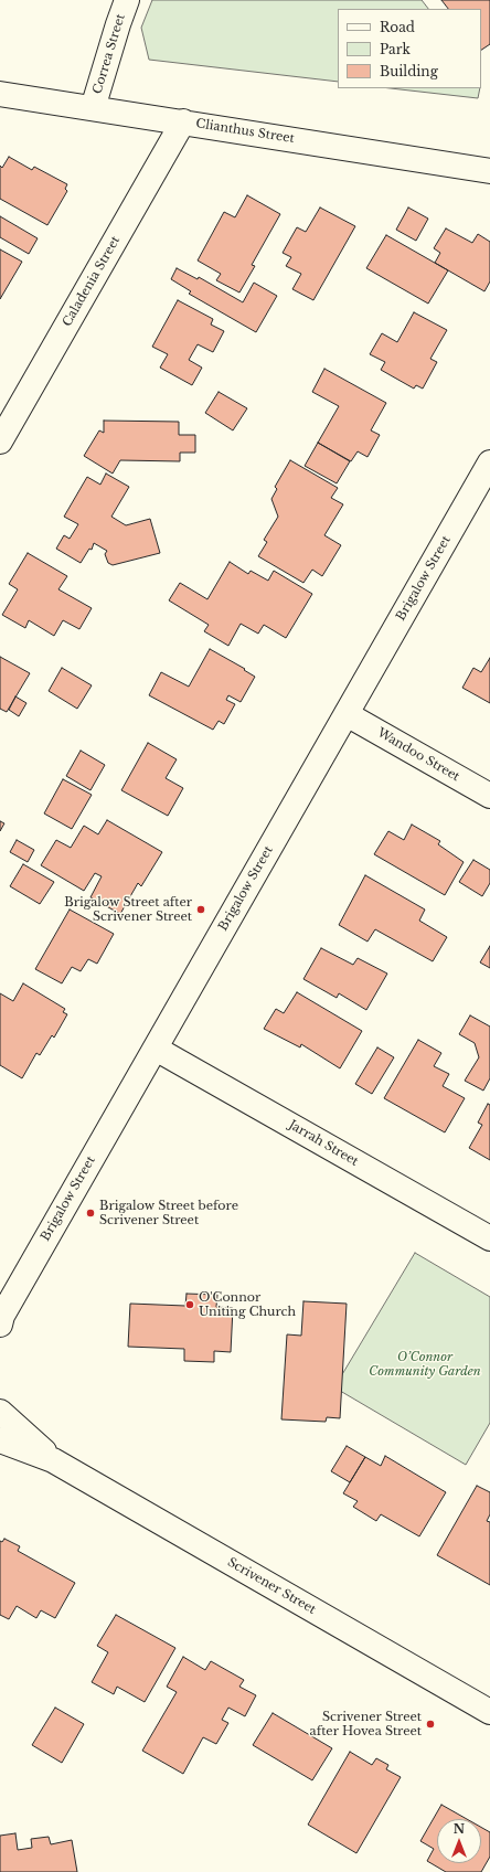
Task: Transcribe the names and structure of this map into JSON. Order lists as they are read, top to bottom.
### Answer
{
  "streets": {
    "street": [
      "Correa Street",
      "Clianthus Street",
      "Caladenia Street",
      "Brigalow Street",
      "Wandoo Street",
      "Jarrah Street",
      "Scrivener Street"
    ]
  },
  "crossings": [
    ["Correa Street", "Clianthus Street"],
    ["Clianthus Street", "Caladenia Street"],
    ["Brigalow Street", "Wandoo Street"],
    ["Brigalow Street", "Jarrah Street"]
  ],
  "parks": ["O’Connor Community Garden"],
  "places": [
    "Brigalow Street after Scrivener Street",
    "Brigalow Street before Scrivener Street",
    "O'Connor Uniting Church",
    "Scrivener Street after Hovea Street"
  ],
  "legend": ["Road", "Park", "Building"],
  "north": "top"
}
